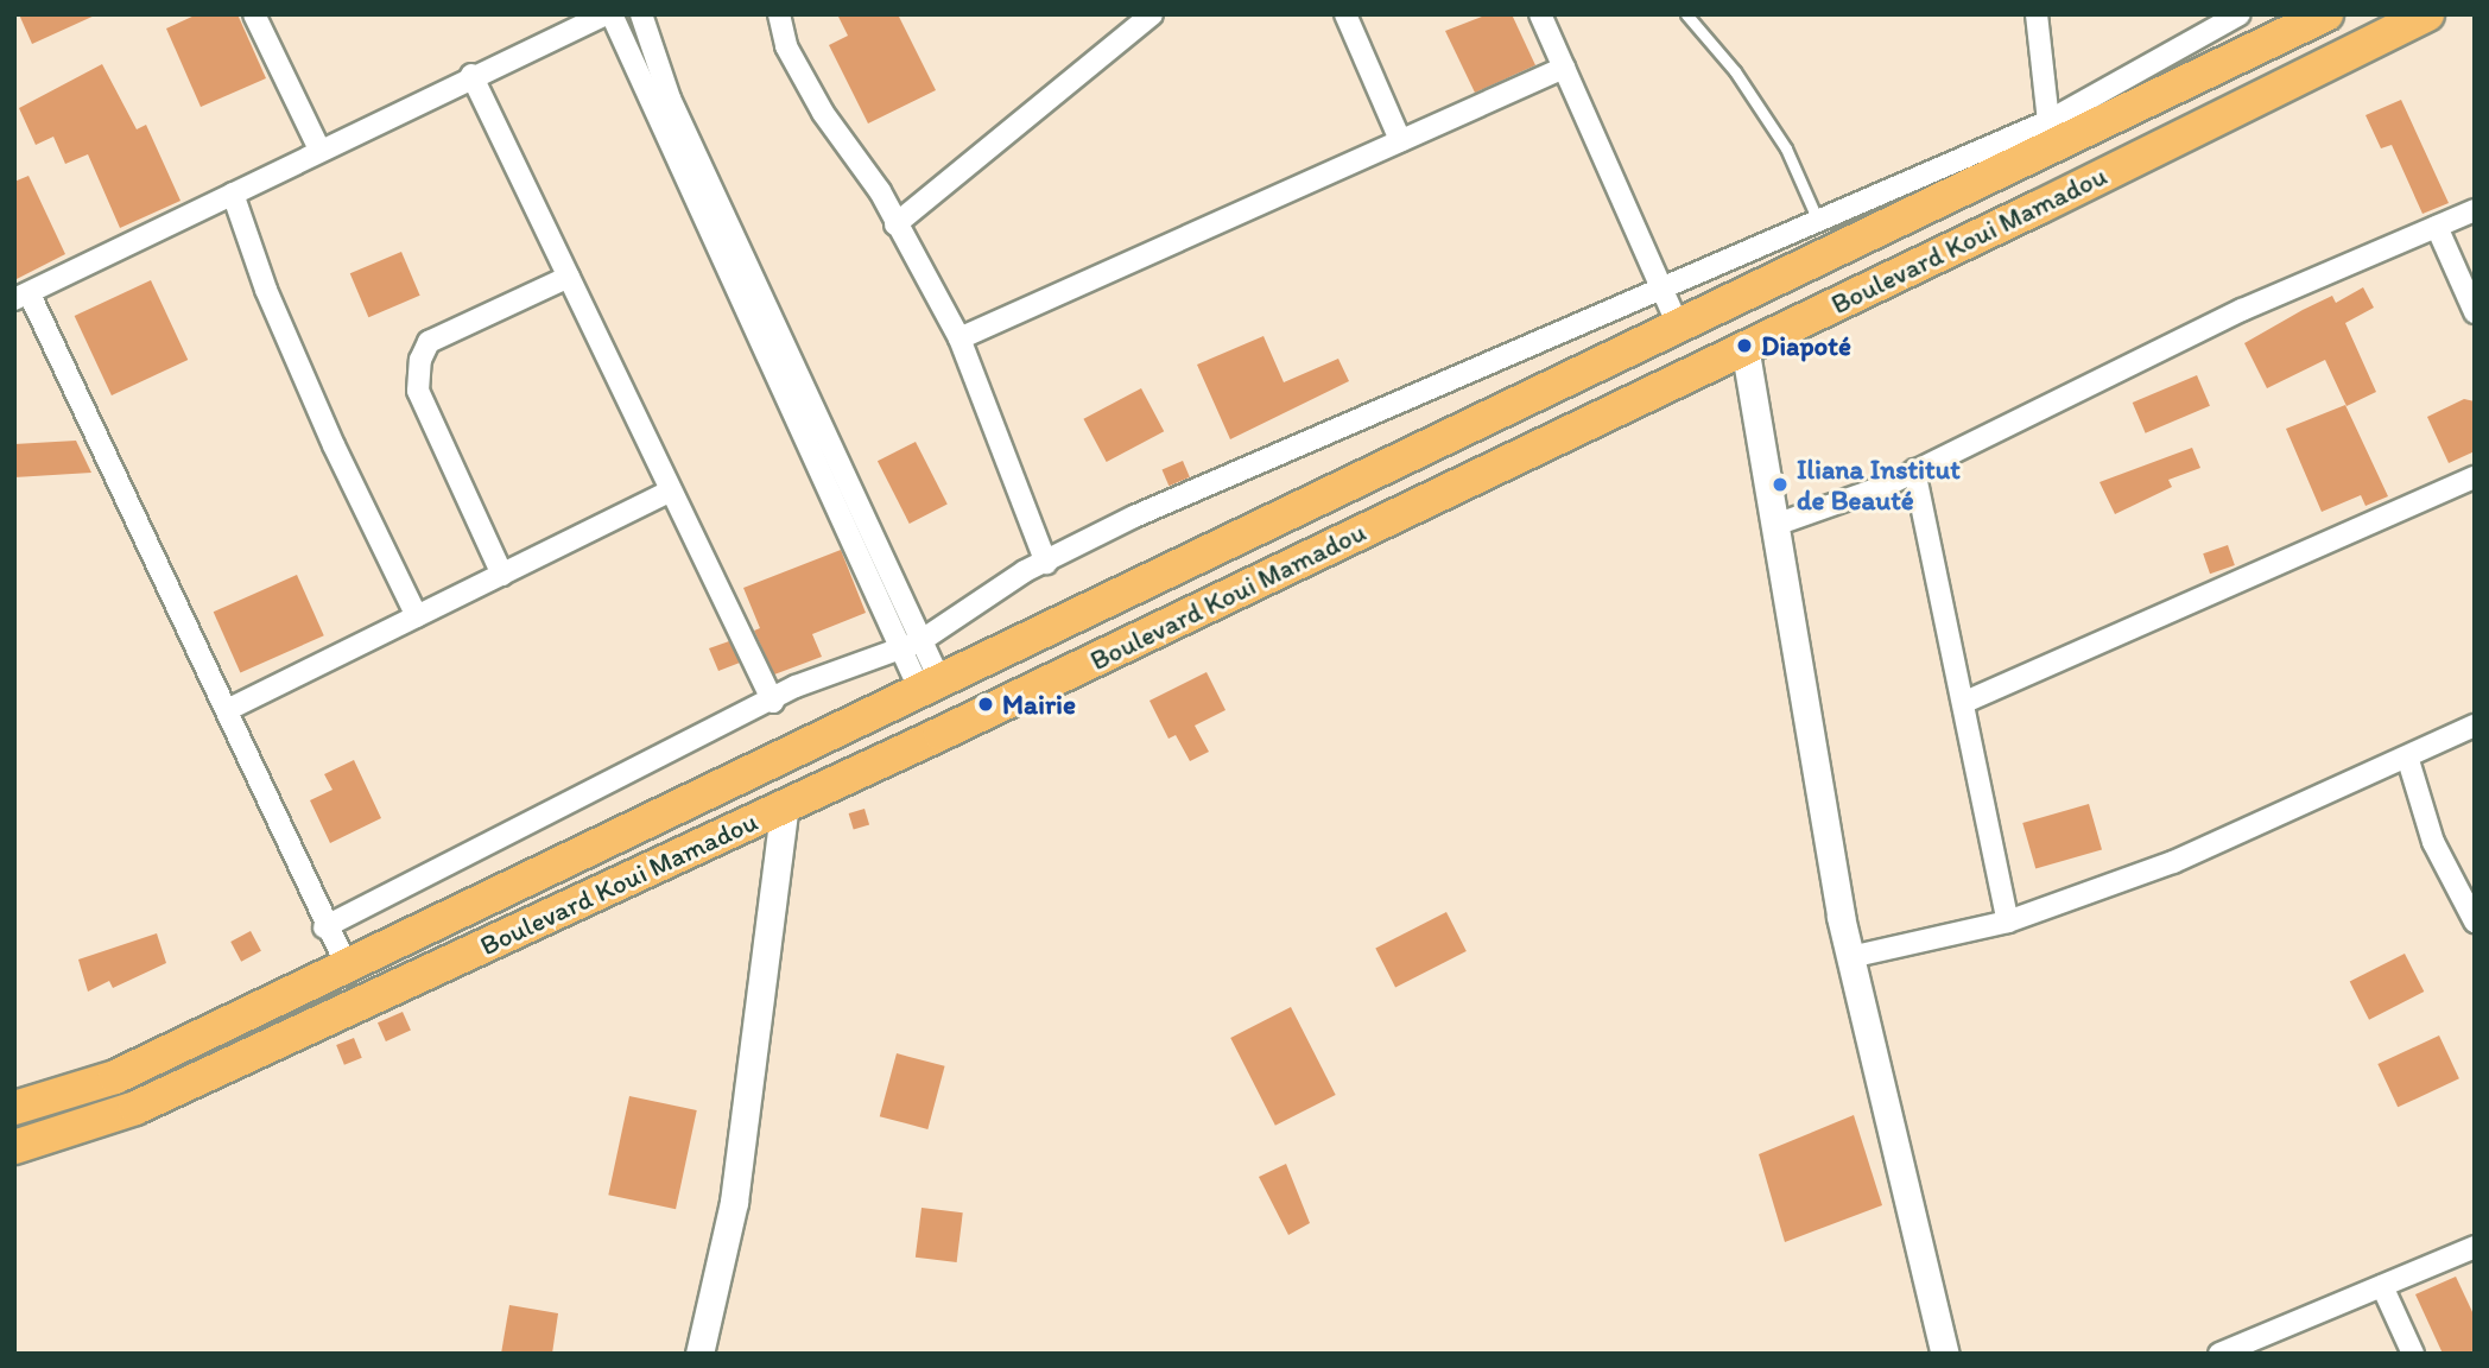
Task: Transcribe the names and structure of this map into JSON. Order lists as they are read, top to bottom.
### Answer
{
  "streets": {
    "main road": ["Boulevard Koui Mamadou"]
  },
  "places": ["Diapoté", "Iliana Institut de Beauté", "Mairie"]
}
